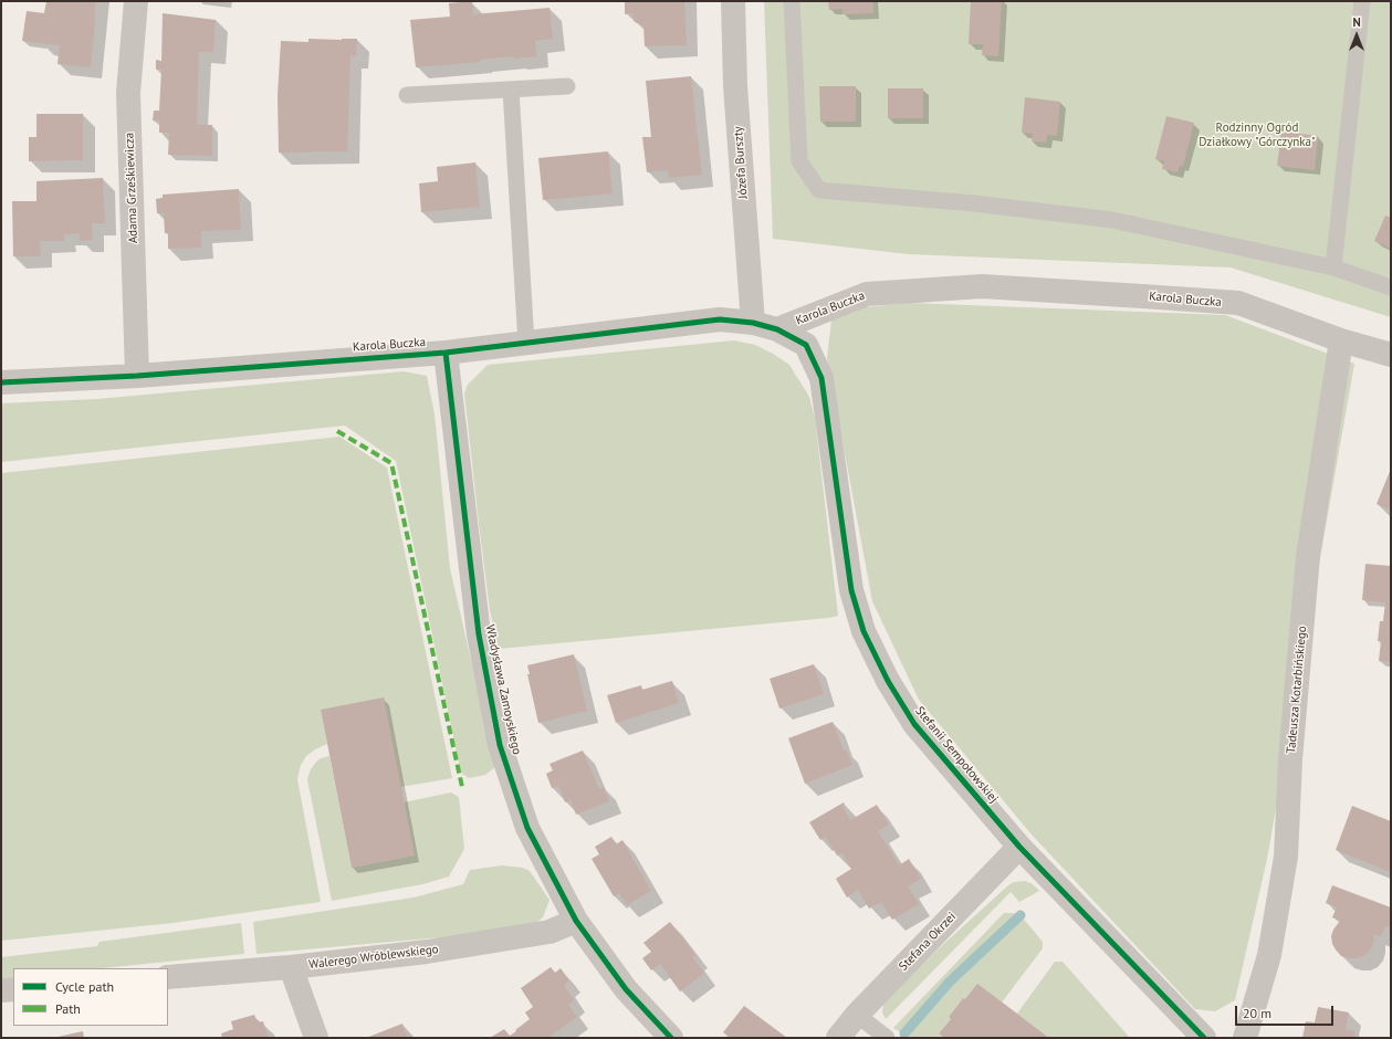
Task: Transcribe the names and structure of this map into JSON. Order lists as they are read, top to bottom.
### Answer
{
  "streets": {
    "street": [
      "Józefa Burszty",
      "Adama Grześkiewicza",
      "Karola Buczka",
      "Władysława Zamoyskiego",
      "Tadeusza Kotarbińskiego",
      "Stefanii Sempołowskiej",
      "Stefana Okrzei",
      "Walerego Wróblewskiego"
    ]
  },
  "crossings": [
    ["Józefa Burszty", "Karola Buczka"],
    ["Adama Grześkiewicza", "Karola Buczka"],
    ["Karola Buczka", "Władysława Zamoyskiego"],
    ["Karola Buczka", "Tadeusza Kotarbińskiego"],
    ["Karola Buczka", "Stefanii Sempołowskiej"],
    ["Władysława Zamoyskiego", "Walerego Wróblewskiego"],
    ["Stefanii Sempołowskiej", "Stefana Okrzei"]
  ],
  "parks": ["Rodzinny Ogród Działkowy \"Górczynka\""],
  "legend": ["Cycle path", "Path"],
  "scale_bar": "20 m",
  "north": "top"
}
